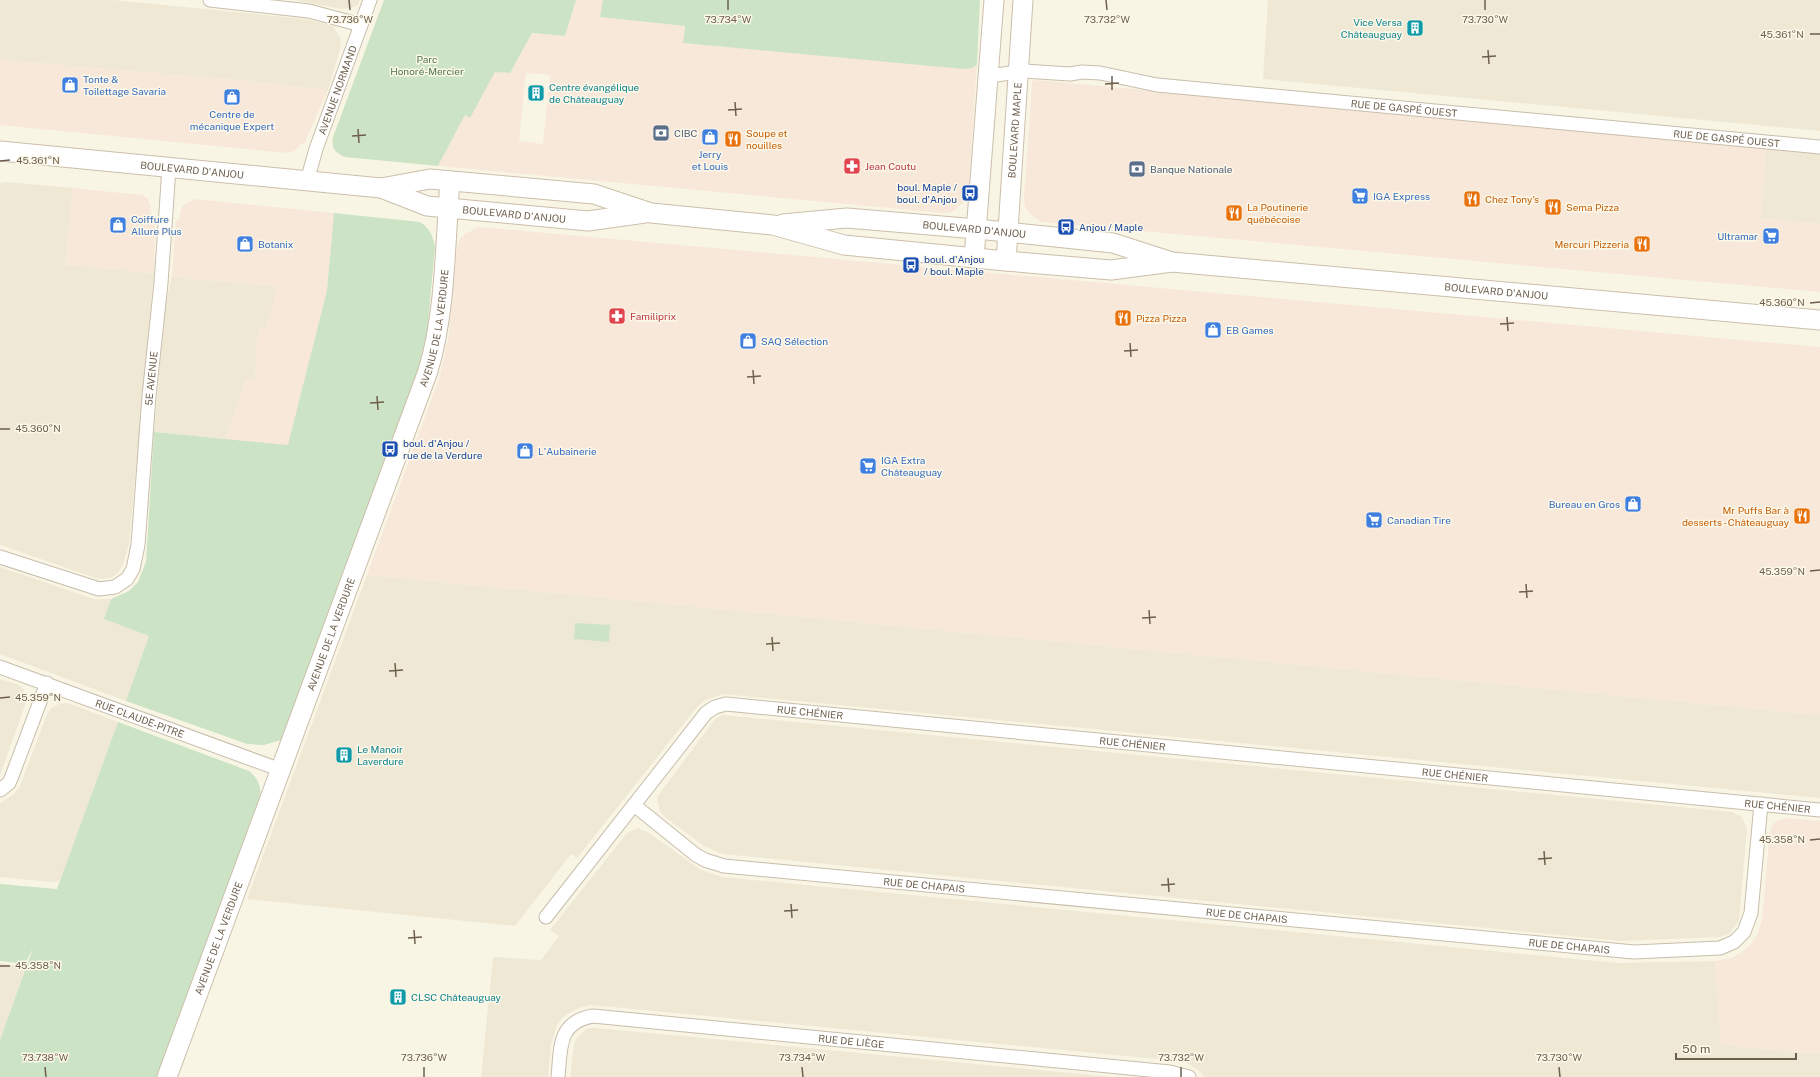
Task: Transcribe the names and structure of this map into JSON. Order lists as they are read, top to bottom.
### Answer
{
  "streets": {
    "street": [
      "AVENUE NORMAND",
      "RUE DE GASPÉ OUEST",
      "BOULEVARD MAPLE",
      "BOULEVARD D'ANJOU",
      "AVENUE DE LA VERDURE",
      "5E AVENUE",
      "RUE CHÉNIER",
      "RUE CLAUDE-PITRE",
      "RUE DE CHAPAIS",
      "RUE DE LIÈGE"
    ]
  },
  "crossings": [
    ["AVENUE NORMAND", "BOULEVARD D'ANJOU"],
    ["RUE DE GASPÉ OUEST", "BOULEVARD MAPLE"],
    ["BOULEVARD MAPLE", "BOULEVARD D'ANJOU"],
    ["BOULEVARD D'ANJOU", "AVENUE DE LA VERDURE"],
    ["BOULEVARD D'ANJOU", "5E AVENUE"],
    ["AVENUE DE LA VERDURE", "RUE CLAUDE-PITRE"],
    ["RUE CHÉNIER", "RUE DE CHAPAIS"]
  ],
  "parks": ["Parc Honoré-Mercier"],
  "places": {
    "building": [
      "Vice Versa Châteauguay",
      "Centre évangélique de Châteauguay",
      "Le Manoir Laverdure",
      "CLSC Châteauguay"
    ],
    "shop": [
      "Tonte & Toilettage Savaria",
      "Centre de mécanique Expert",
      "Jerry et Louis",
      "Coiffure Allure Plus",
      "Botanix",
      "EB Games",
      "SAQ Sélection",
      "L'Aubainerie",
      "Bureau en Gros"
    ],
    "bank": ["CIBC", "Banque Nationale"],
    "restaurant": [
      "Soupe et nouilles",
      "Chez Tony's",
      "Sema Pizza",
      "La Poutinerie québécoise",
      "Mercuri Pizzeria",
      "Pizza Pizza",
      "Mr Puffs Bar à desserts - Châteauguay"
    ],
    "pharmacy": ["Jean Coutu", "Familiprix"],
    "bus stop": [
      "boul. Maple / boul. d'Anjou",
      "Anjou / Maple",
      "boul. d'Anjou / boul. Maple",
      "boul. d'Anjou / rue de la Verdure"
    ],
    "supermarket": [
      "IGA Express",
      "Ultramar",
      "IGA Extra Châteauguay",
      "Canadian Tire"
    ]
  },
  "scale_bar": "50 m",
  "coordinates": [
    "73.736°W",
    "73.734°W",
    "73.732°W",
    "73.730°W",
    "45.361°N",
    "45.360°N",
    "45.359°N",
    "45.358°N",
    "73.738°W"
  ]
}
